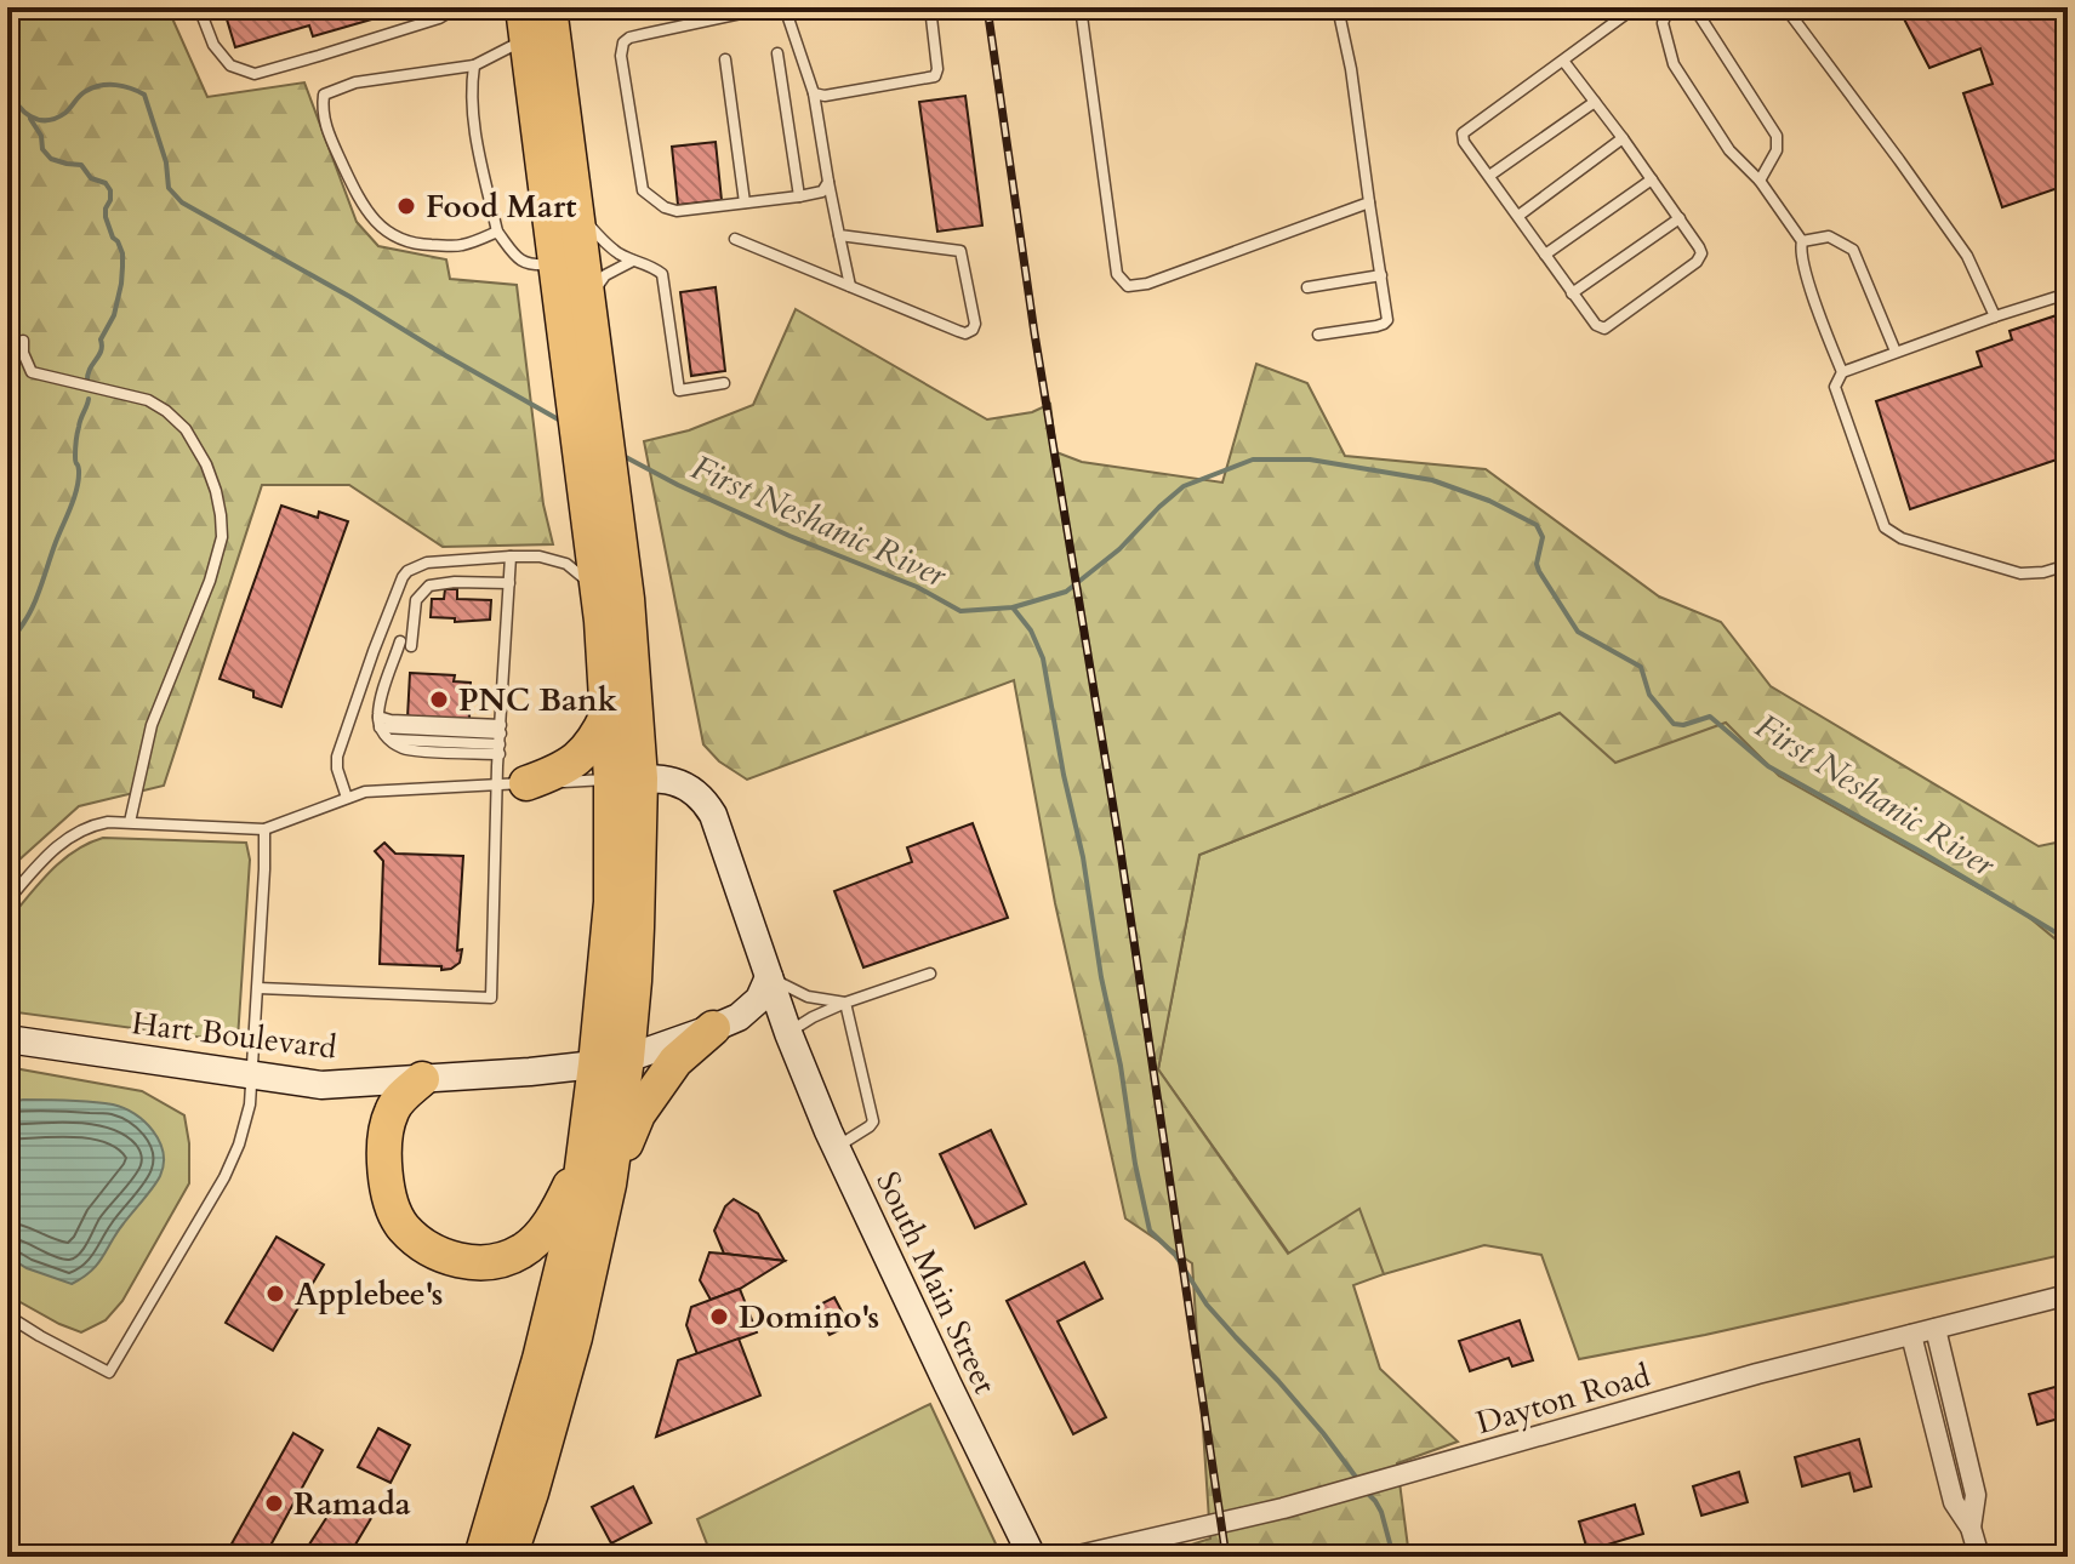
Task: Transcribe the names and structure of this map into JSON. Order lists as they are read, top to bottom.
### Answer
{
  "streets": {
    "street": ["Hart Boulevard", "South Main Street", "Dayton Road"]
  },
  "water": ["First Neshanic River"],
  "places": [
    "Food Mart",
    "PNC Bank",
    "Applebee's",
    "Domino's",
    "Ramada"
  ]
}
